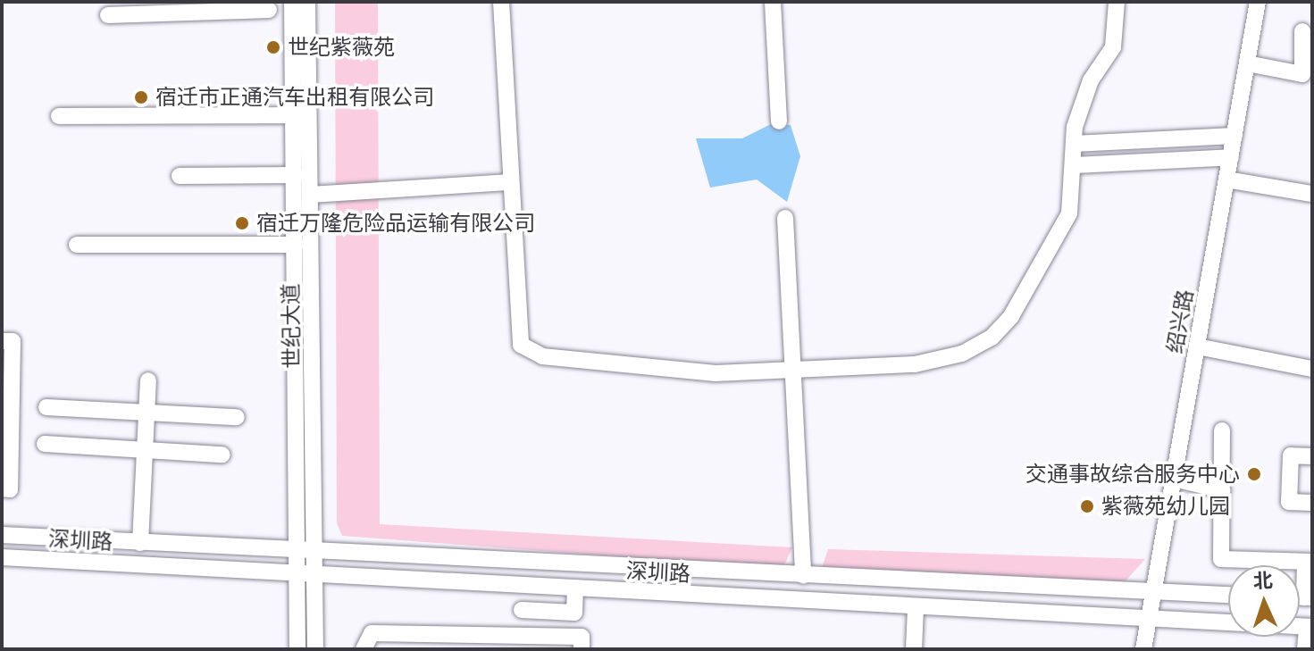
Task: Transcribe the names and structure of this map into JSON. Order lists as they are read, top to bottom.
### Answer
{
  "streets": {
    "street": ["绍兴路", "世纪大道", "深圳路"]
  },
  "crossings": [
    ["绍兴路", "深圳路"],
    ["世纪大道", "深圳路"]
  ],
  "places": [
    "世纪紫薇苑",
    "宿迁市正通汽车出租有限公司",
    "宿迁万隆危险品运输有限公司",
    "交通事故综合服务中心",
    "紫薇苑幼儿园"
  ],
  "north": "top"
}
